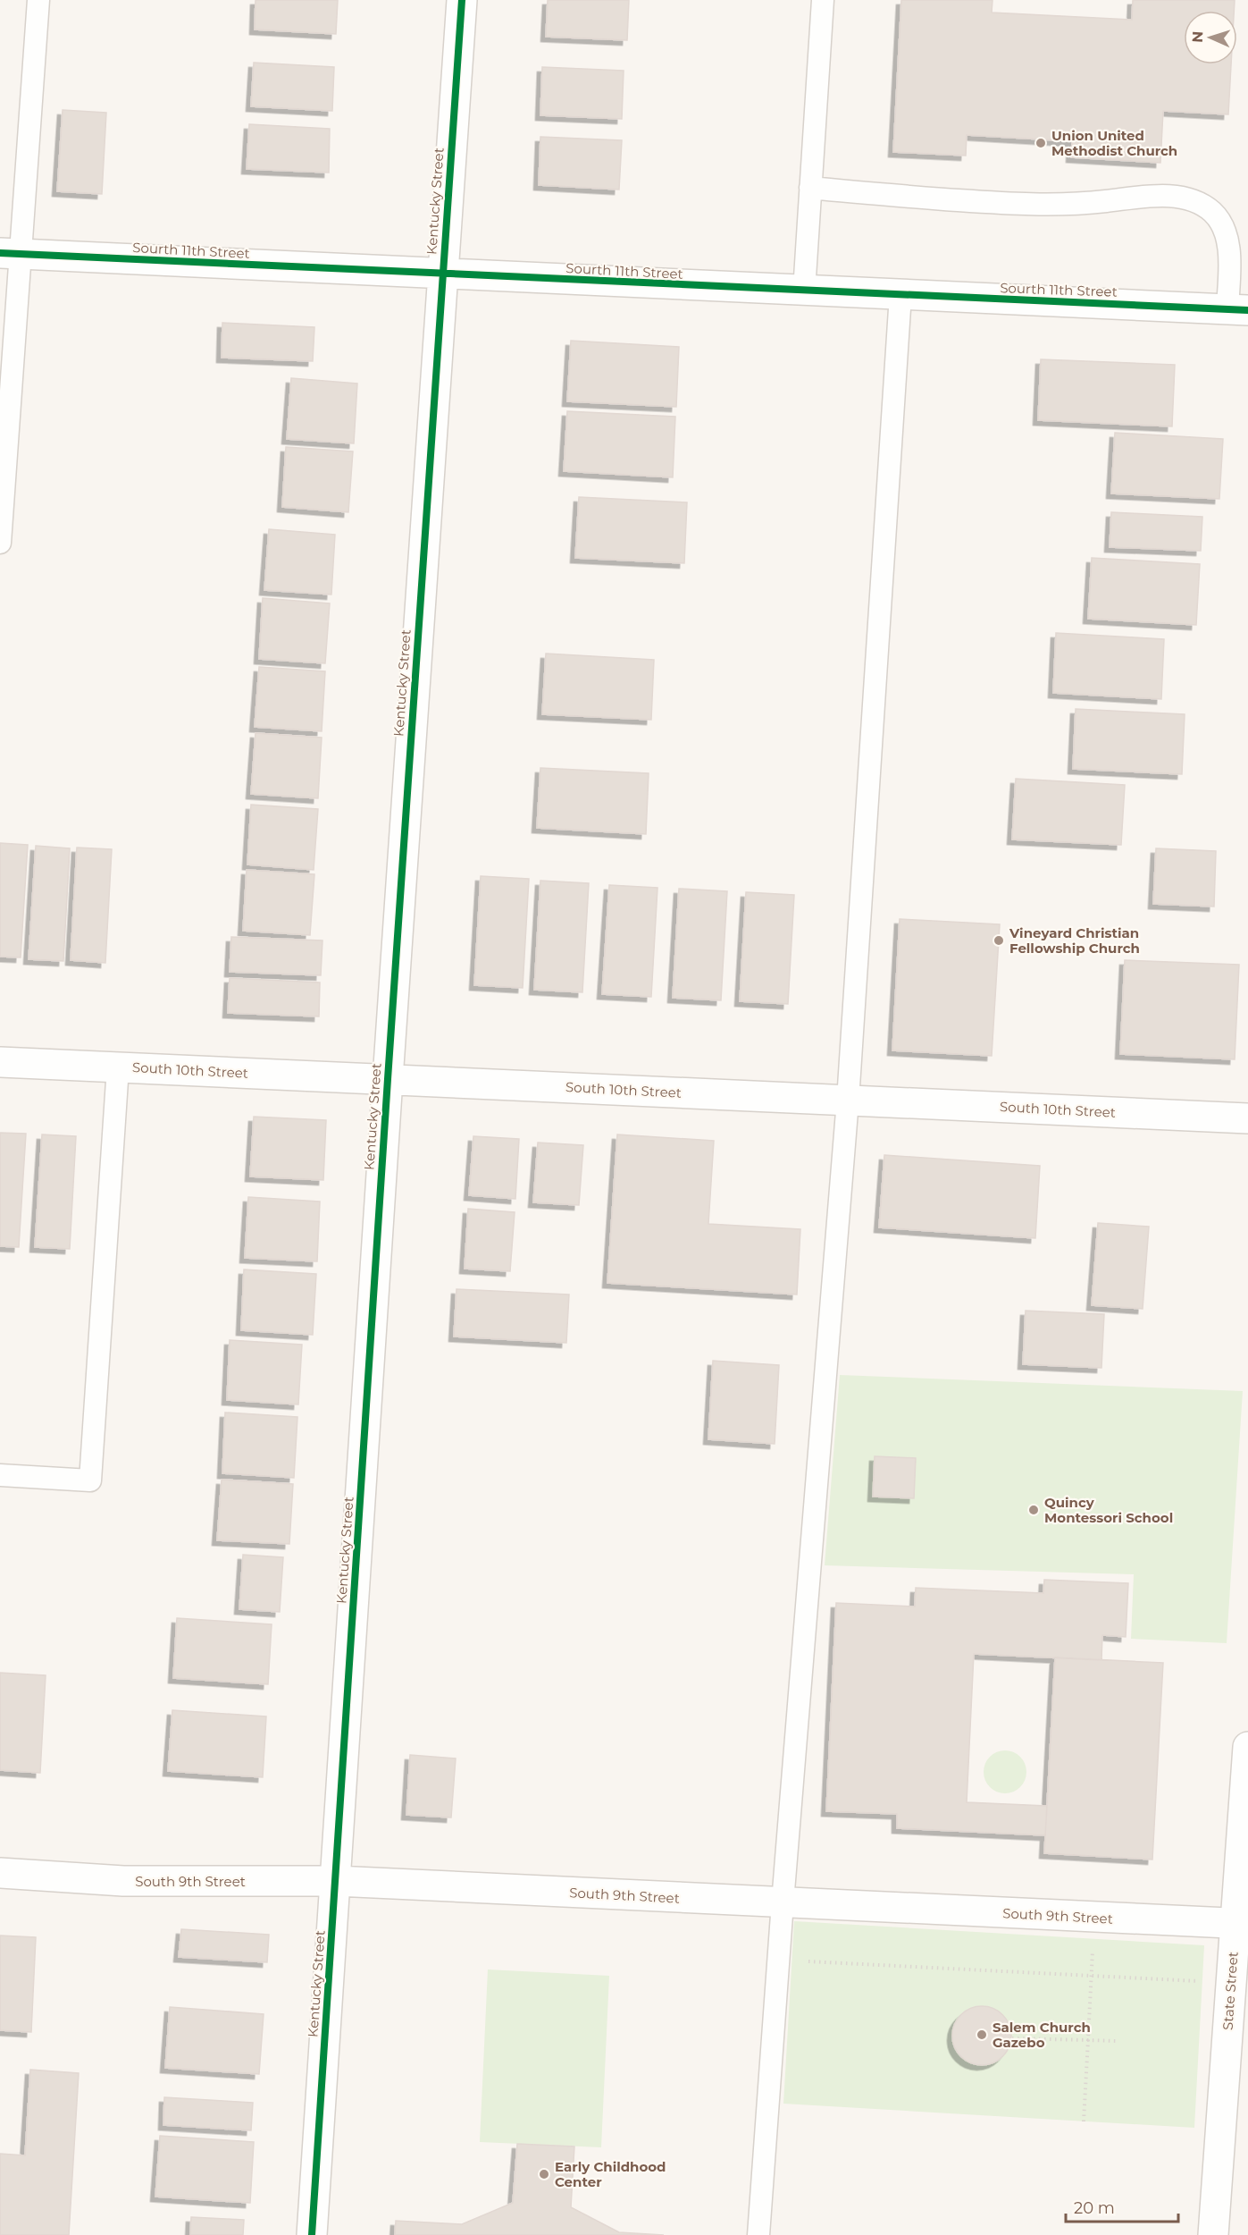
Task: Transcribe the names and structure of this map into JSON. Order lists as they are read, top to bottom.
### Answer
{
  "streets": {
    "street": [
      "Kentucky Street",
      "Sourth 11th Street",
      "South 10th Street",
      "South 9th Street",
      "State Street"
    ]
  },
  "crossings": [
    ["Kentucky Street", "Sourth 11th Street"],
    ["Kentucky Street", "South 10th Street"],
    ["Kentucky Street", "South 9th Street"],
    ["South 9th Street", "State Street"]
  ],
  "places": [
    "Union United Methodist Church",
    "Vineyard Christian Fellowship Church",
    "Quincy Montessori School",
    "Salem Church Gazebo",
    "Early Childhood Center"
  ],
  "scale_bar": "20 m",
  "north": "left"
}
